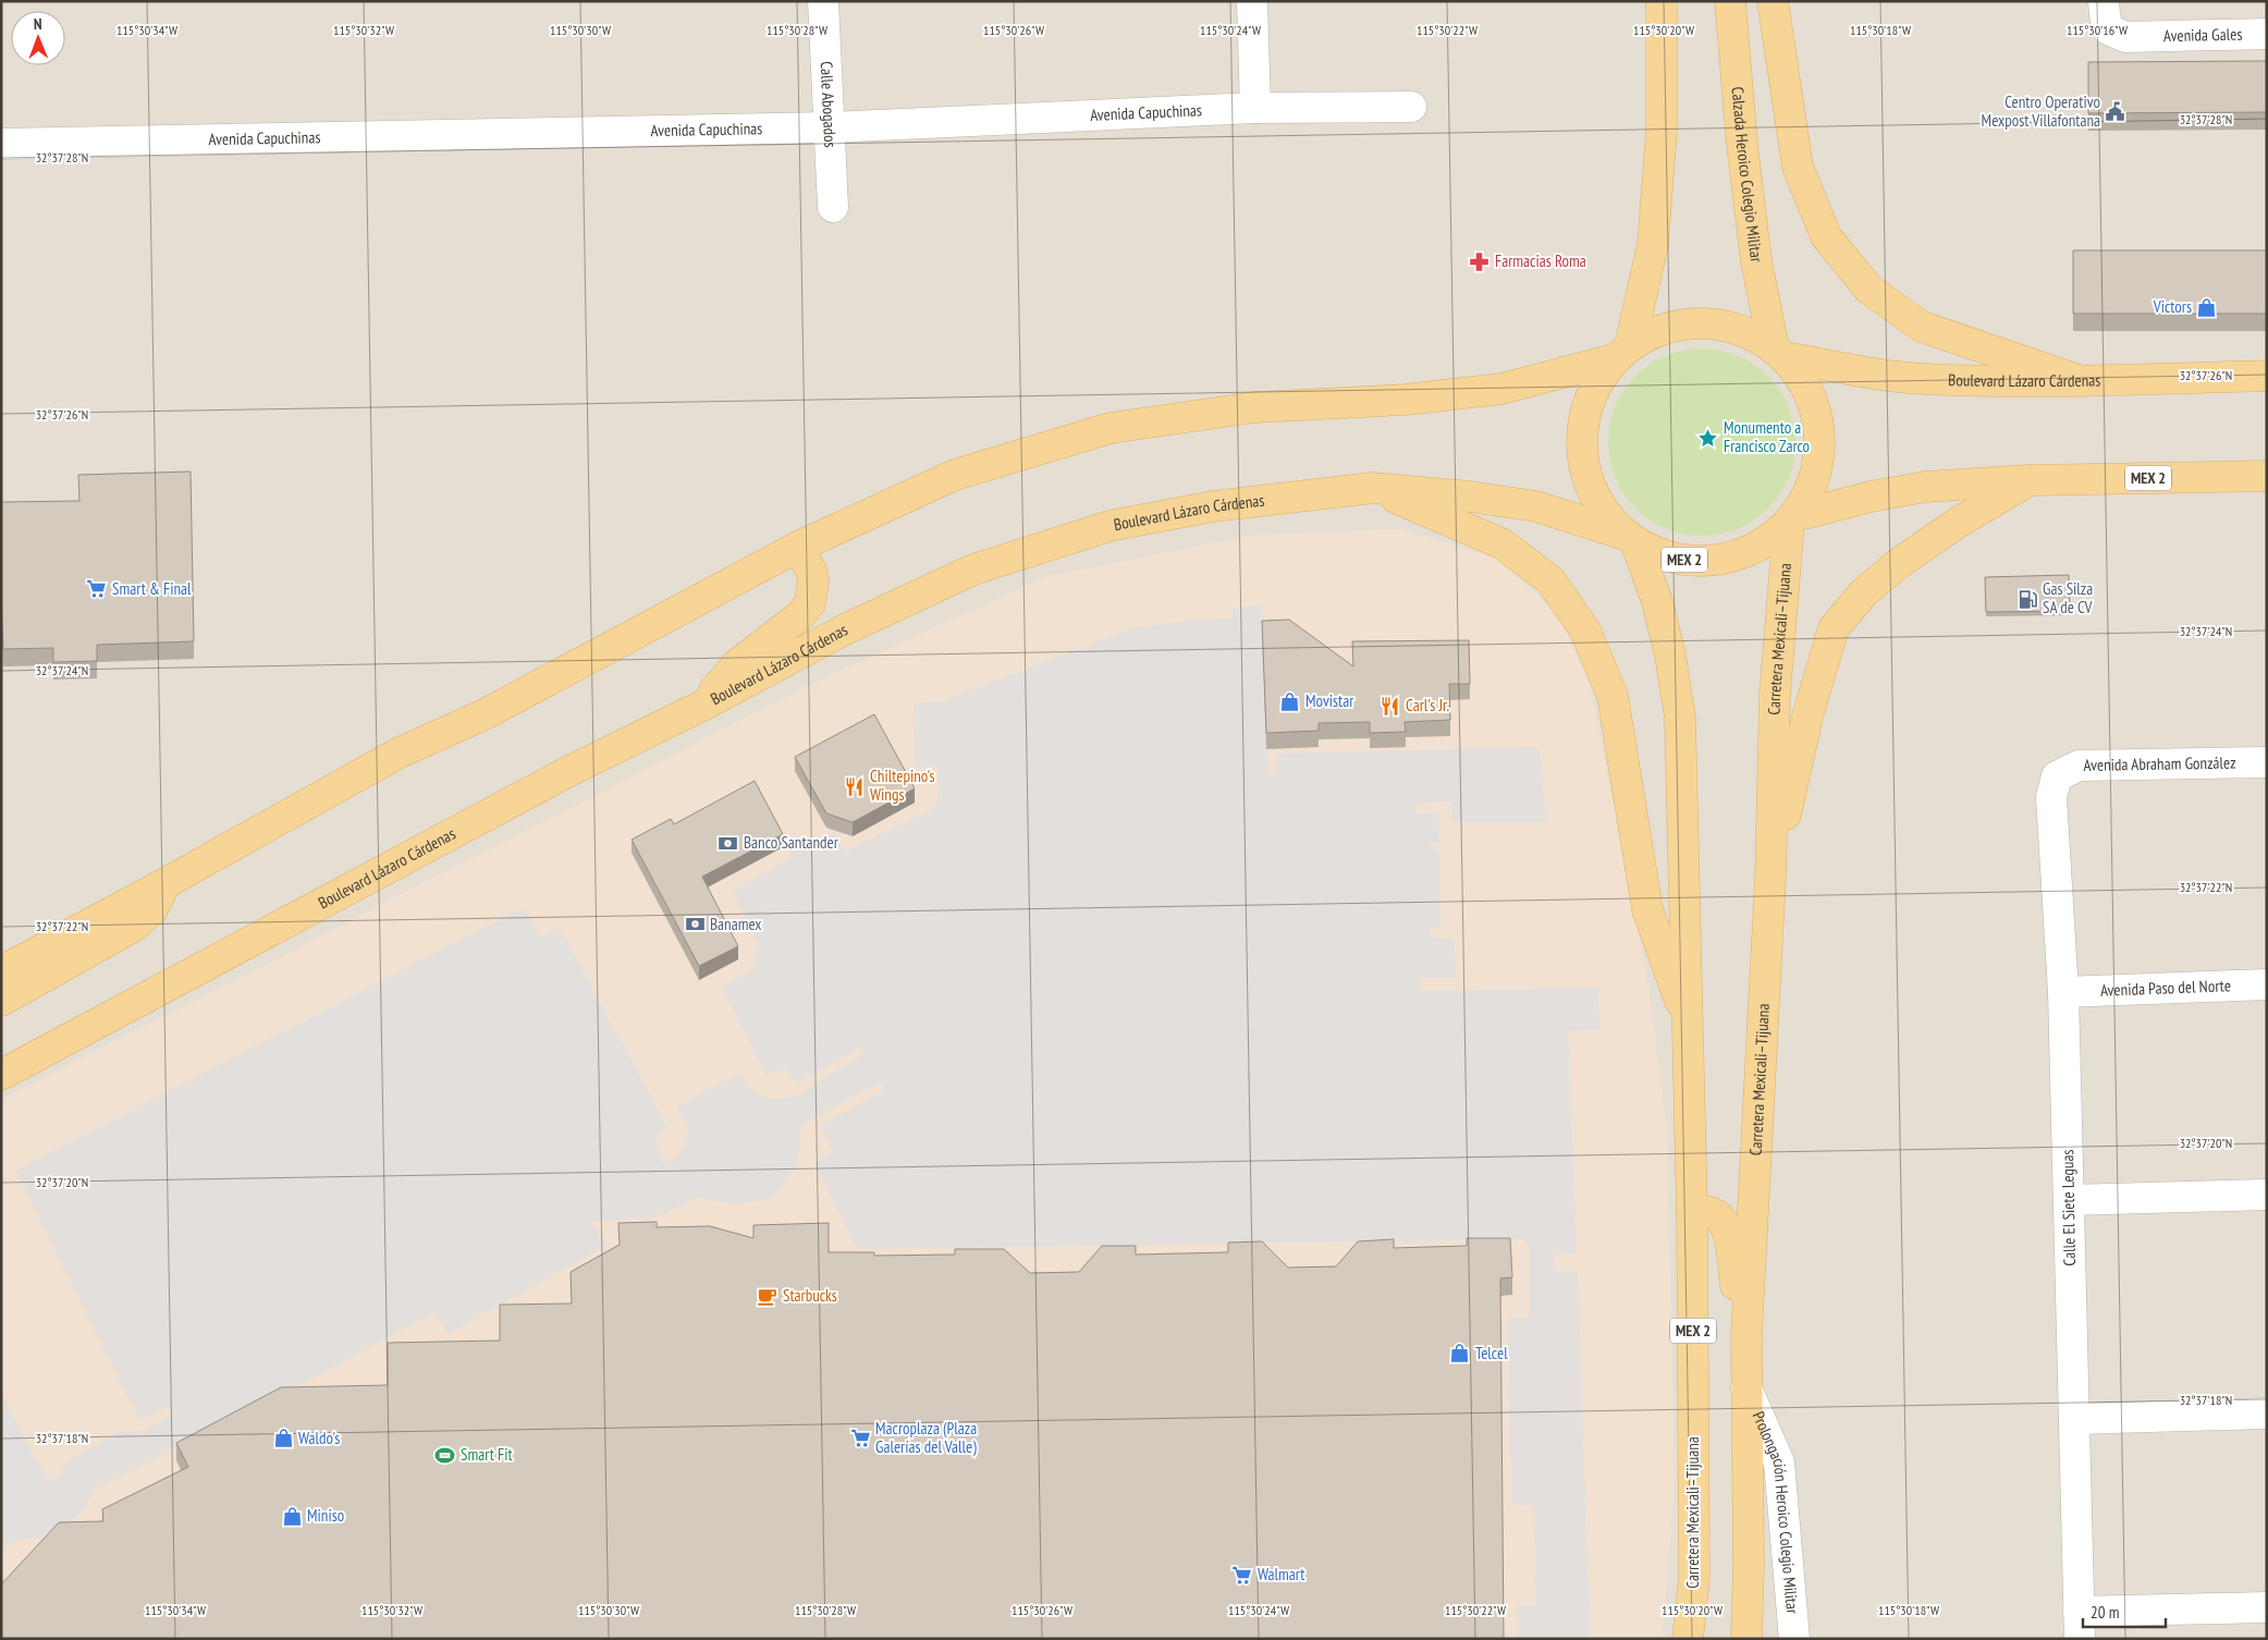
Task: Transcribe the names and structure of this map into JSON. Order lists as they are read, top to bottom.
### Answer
{
  "streets": {
    "main road": [
      "Calzada Heroico Colegio Militar",
      "Boulevard Lázaro Cárdenas",
      "MEX 2",
      "Carretera Mexicali–Tijuana"
    ],
    "street": [
      "Avenida Gales",
      "Calle Abogados",
      "Avenida Capuchinas",
      "Avenida Abraham González",
      "Avenida Paso del Norte",
      "Calle El Siete Leguas",
      "Prolongación Heroico Colegio Militar"
    ]
  },
  "crossings": [
    ["Calle Abogados", "Avenida Capuchinas"],
    ["Calzada Heroico Colegio Militar", "Boulevard Lázaro Cárdenas"],
    ["Calzada Heroico Colegio Militar", "MEX 2"],
    ["Boulevard Lázaro Cárdenas", "MEX 2"],
    ["Boulevard Lázaro Cárdenas", "Carretera Mexicali–Tijuana"],
    ["MEX 2", "Carretera Mexicali–Tijuana"],
    ["Carretera Mexicali–Tijuana", "Prolongación Heroico Colegio Militar"],
    ["Avenida Abraham González", "Calle El Siete Leguas"],
    ["Avenida Paso del Norte", "Calle El Siete Leguas"]
  ],
  "places": {
    "public building": ["Centro Operativo Mexpost Villafontana"],
    "pharmacy": ["Farmacias Roma"],
    "shop": [
      "Victors",
      "Movistar",
      "Telcel",
      "Waldo's",
      "Miniso"
    ],
    "place": ["Monumento a Francisco Zarco"],
    "supermarket": ["Smart & Final", "Macroplaza (Plaza Galerías del Valle)", "Walmart"],
    "fuel station": ["Gas Silza SA de CV"],
    "restaurant": ["Carl's Jr.", "Chiltepino's Wings"],
    "bank": ["Banco Santander", "Banamex"],
    "cafe": ["Starbucks"],
    "sports": ["Smart Fit"]
  },
  "scale_bar": "20 m",
  "north": "top",
  "coordinates": [
    "115°30'34\"W",
    "115°30'32\"W",
    "115°30'30\"W",
    "115°30'28\"W",
    "115°30'26\"W",
    "115°30'24\"W",
    "115°30'22\"W",
    "115°30'20\"W",
    "115°30'18\"W",
    "115°30'16\"W",
    "32°37'28\"N",
    "32°37'26\"N",
    "32°37'24\"N",
    "32°37'22\"N",
    "32°37'20\"N",
    "32°37'18\"N"
  ]
}
